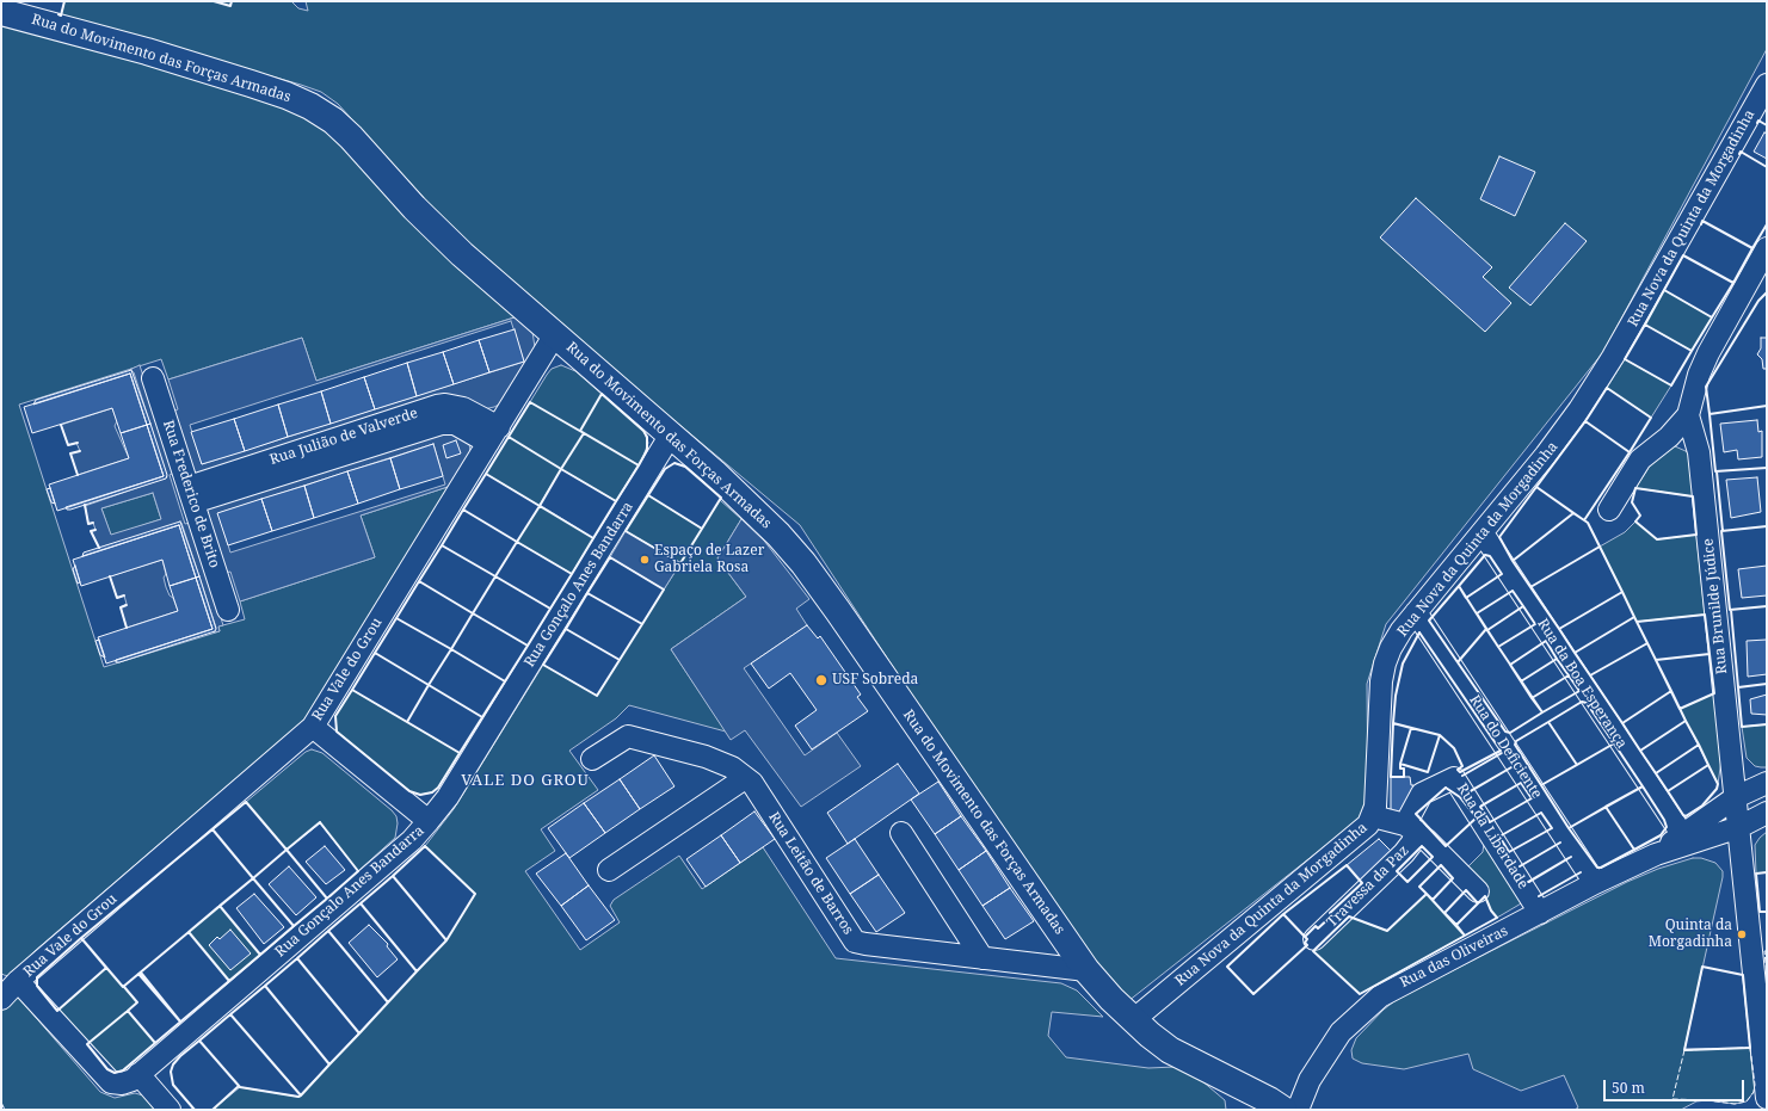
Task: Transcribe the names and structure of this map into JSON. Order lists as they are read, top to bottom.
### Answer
{
  "streets": {
    "main road": ["Rua do Movimento das Forças Armadas"],
    "street": [
      "Rua Nova da Quinta da Morgadinha",
      "Rua Julião de Valverde",
      "Rua Frederico de Brito",
      "Rua Gonçalo Anes Bandarra",
      "Rua Brunilde Júdice",
      "Rua Vale do Grou",
      "Rua da Boa Esperança",
      "Rua do Deficiente",
      "Rua da Liberdade",
      "Rua Leitão de Barros",
      "Travessa da Paz",
      "Rua das Oliveiras"
    ]
  },
  "crossings": [
    ["Rua do Movimento das Forças Armadas", "Rua Nova da Quinta da Morgadinha"],
    ["Rua do Movimento das Forças Armadas", "Rua Gonçalo Anes Bandarra"],
    ["Rua do Movimento das Forças Armadas", "Rua Vale do Grou"],
    ["Rua do Movimento das Forças Armadas", "Rua Leitão de Barros"],
    ["Rua Nova da Quinta da Morgadinha", "Rua da Boa Esperança"],
    ["Rua Nova da Quinta da Morgadinha", "Rua do Deficiente"],
    ["Rua Julião de Valverde", "Rua Frederico de Brito"],
    ["Rua Julião de Valverde", "Rua Vale do Grou"],
    ["Rua Gonçalo Anes Bandarra", "Rua Vale do Grou"],
    ["Rua Brunilde Júdice", "Rua das Oliveiras"],
    ["Rua da Boa Esperança", "Rua das Oliveiras"],
    ["Rua do Deficiente", "Rua das Oliveiras"],
    ["Rua da Liberdade", "Travessa da Paz"],
    ["Rua da Liberdade", "Rua das Oliveiras"]
  ],
  "districts": ["VALE DO GROU"],
  "places": ["Espaço de Lazer Gabriela Rosa", "USF Sobreda", "Quinta da Morgadinha"],
  "scale_bar": "50 m"
}
